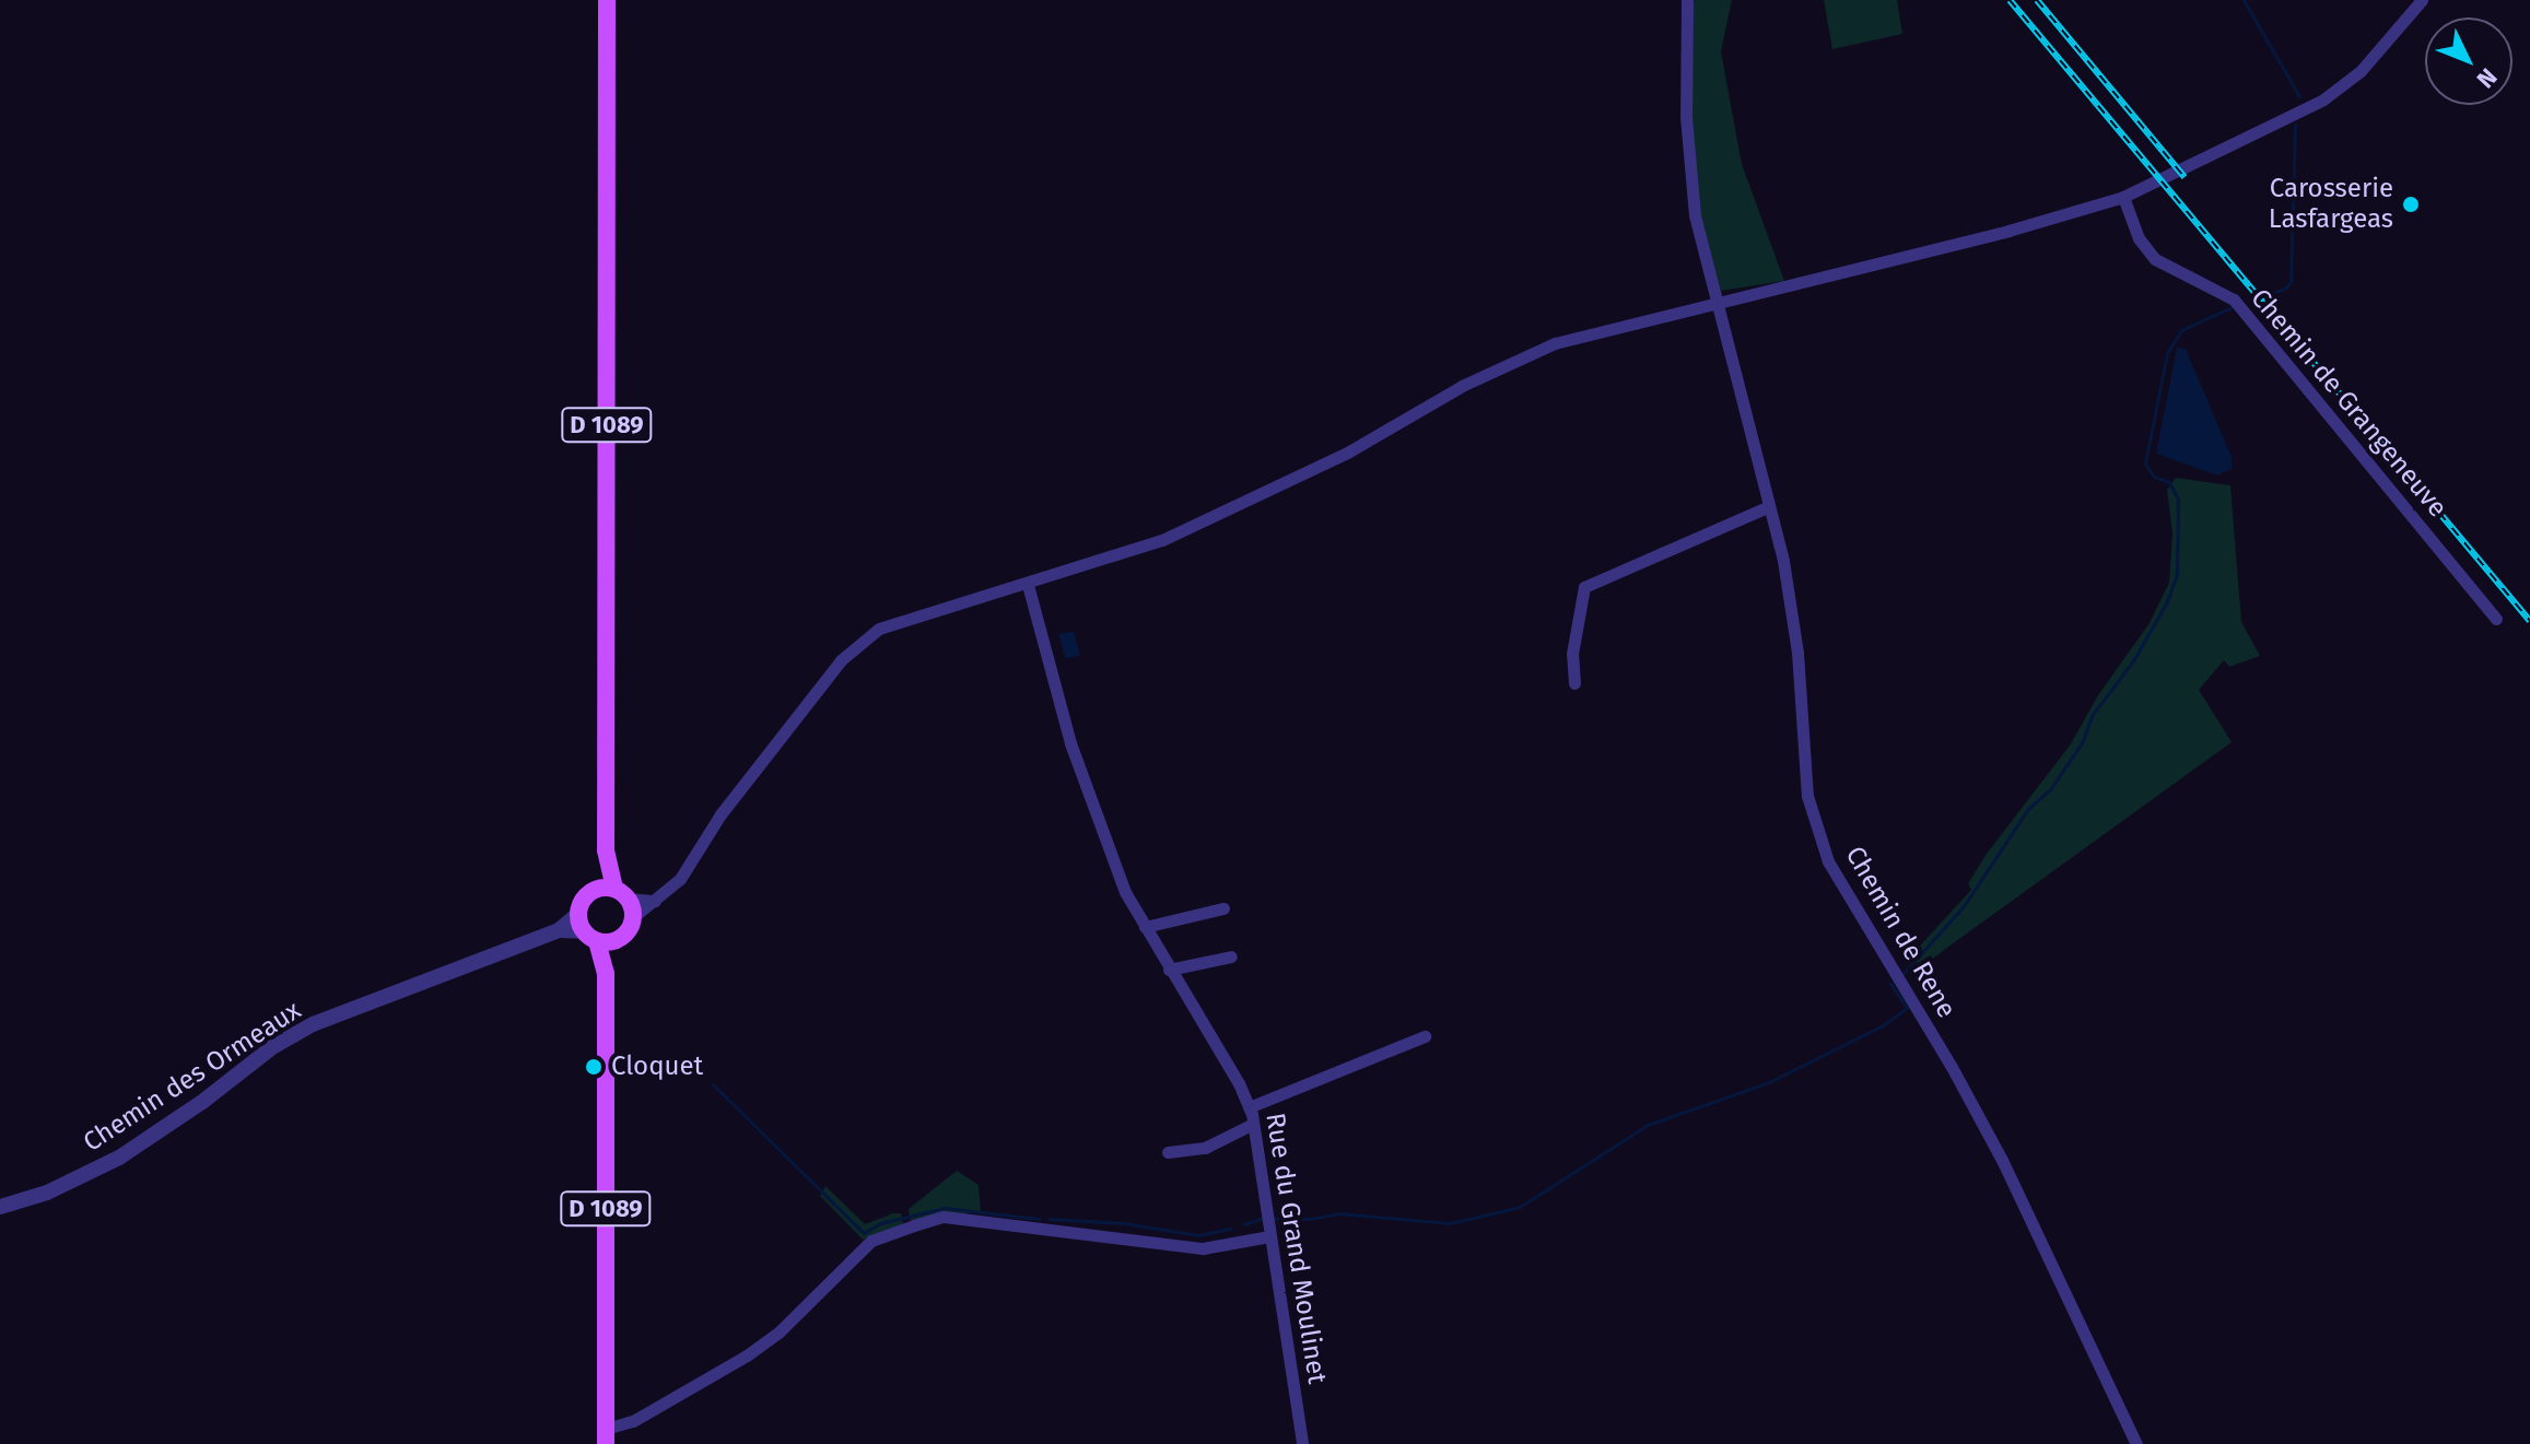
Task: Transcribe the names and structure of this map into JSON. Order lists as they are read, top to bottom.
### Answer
{
  "streets": {
    "main road": ["D 1089"],
    "street": [
      "Chemin de Grangeneuve",
      "Chemin de Rene",
      "Chemin des Ormeaux",
      "Rue du Grand Moulinet"
    ]
  },
  "crossings": [
    ["D 1089", "Chemin des Ormeaux"]
  ],
  "places": ["Carosserie Lasfargeas", "Cloquet"],
  "north": "bottom right"
}
